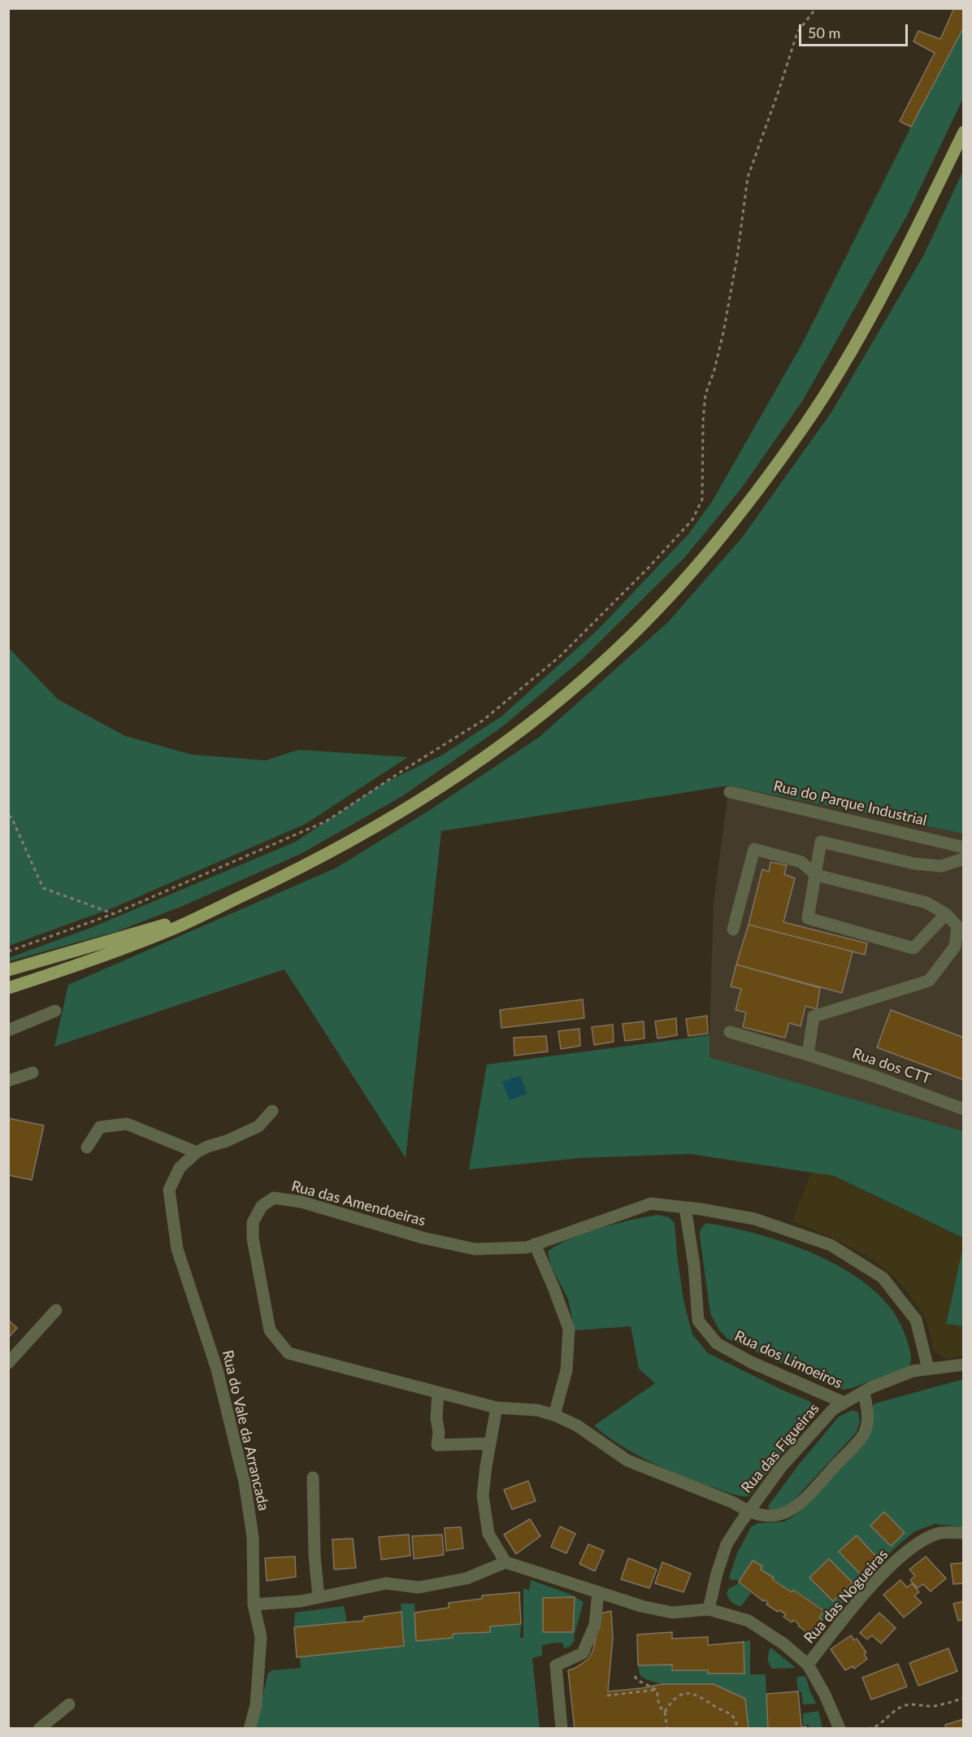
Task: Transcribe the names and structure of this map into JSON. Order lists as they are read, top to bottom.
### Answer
{
  "streets": {
    "street": [
      "Rua do Parque Industrial",
      "Rua dos CTT",
      "Rua das Amendoeiras",
      "Rua dos Limoeiros",
      "Rua do Vale da Arrancada",
      "Rua das Figueiras",
      "Rua das Nogueiras"
    ]
  },
  "crossings": [
    ["Rua das Amendoeiras", "Rua dos Limoeiros"],
    ["Rua das Amendoeiras", "Rua das Figueiras"],
    ["Rua dos Limoeiros", "Rua das Figueiras"]
  ],
  "scale_bar": "50 m"
}
